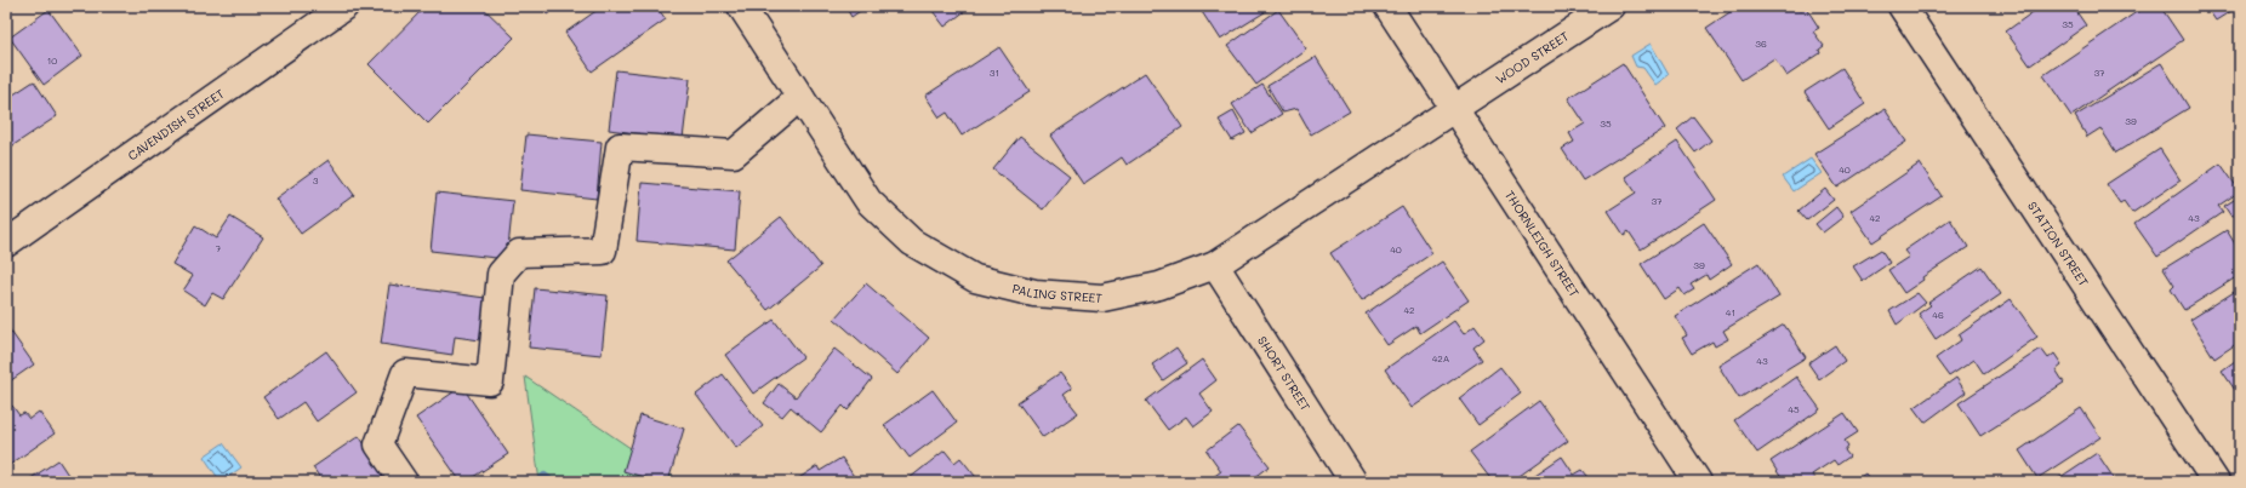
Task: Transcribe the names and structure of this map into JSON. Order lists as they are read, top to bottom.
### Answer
{
  "streets": {
    "street": [
      "WOOD STREET",
      "CAVENDISH STREET",
      "THORNLEIGH STREET",
      "STATION STREET",
      "PALING STREET",
      "SHORT STREET"
    ]
  },
  "crossings": [
    ["WOOD STREET", "THORNLEIGH STREET"],
    ["WOOD STREET", "PALING STREET"],
    ["THORNLEIGH STREET", "PALING STREET"],
    ["PALING STREET", "SHORT STREET"]
  ],
  "house_numbers": [
    "35",
    "36",
    "10",
    "31",
    "37",
    "39",
    "35",
    "40",
    "3",
    "37",
    "42",
    "43",
    "7",
    "40",
    "39",
    "42",
    "41",
    "46",
    "42A",
    "43",
    "45"
  ]
}
